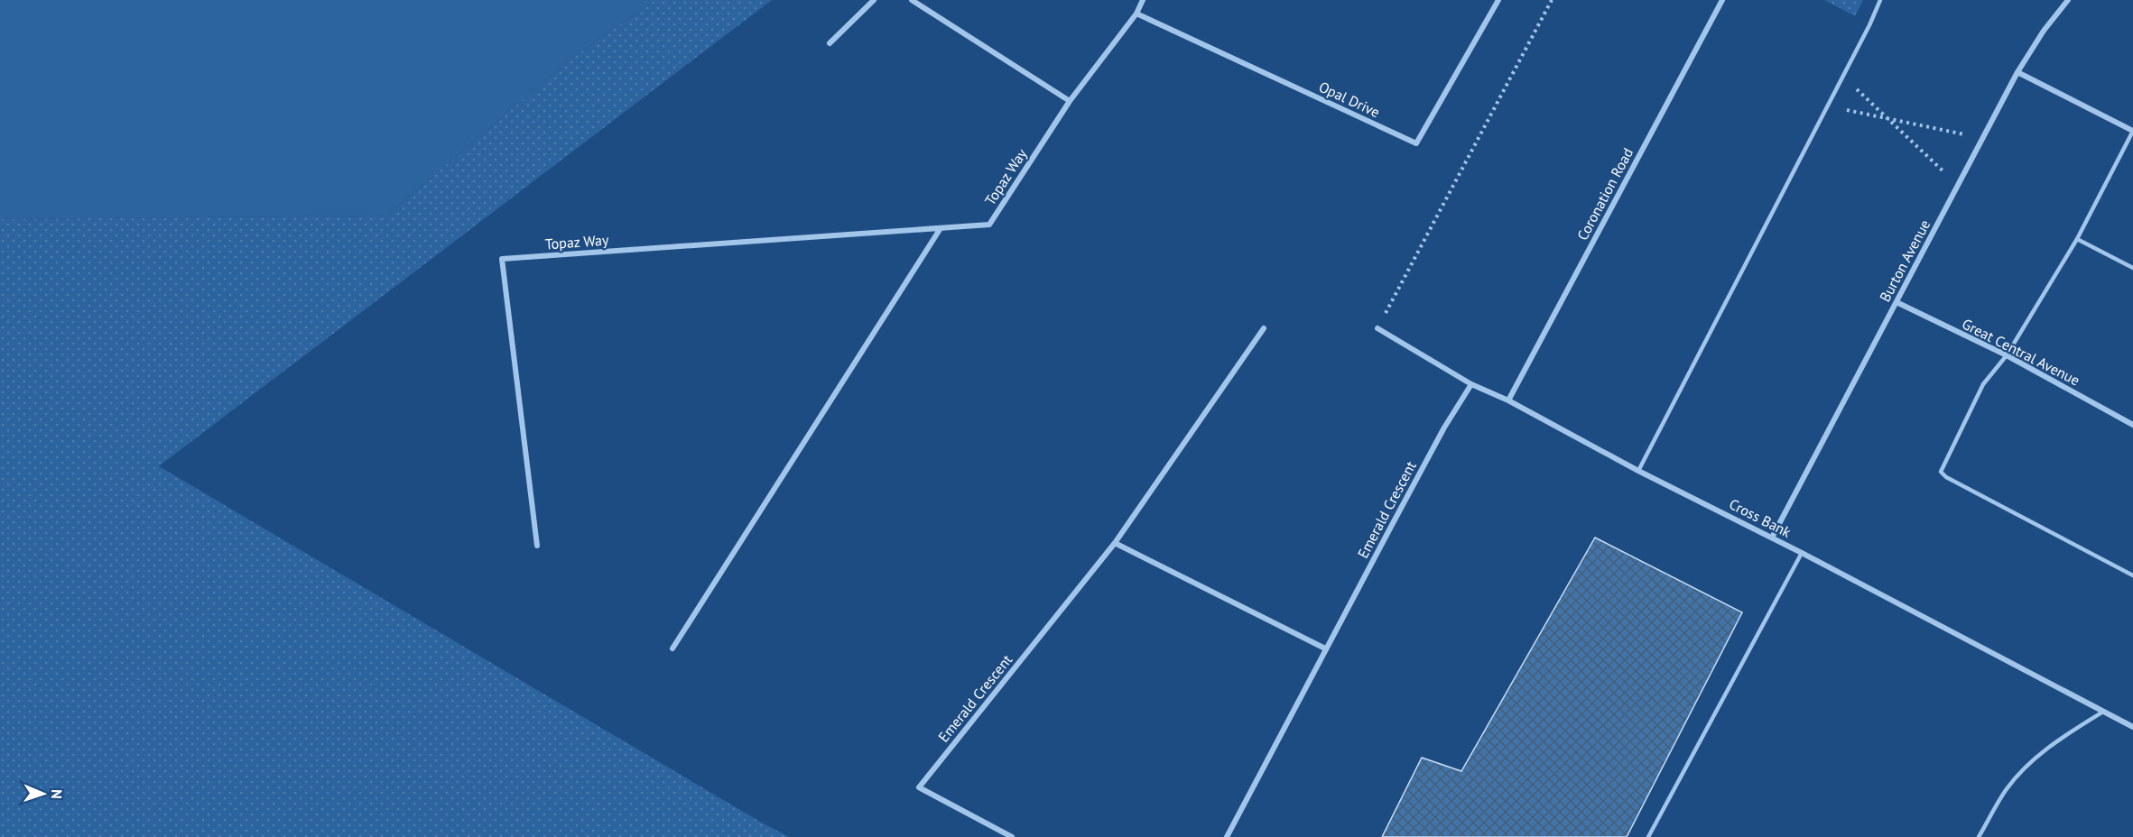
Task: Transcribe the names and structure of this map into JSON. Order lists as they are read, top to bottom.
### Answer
{
  "streets": {
    "street": [
      "Opal Drive",
      "Topaz Way",
      "Coronation Road",
      "Burton Avenue",
      "Great Central Avenue",
      "Emerald Crescent",
      "Cross Bank"
    ]
  },
  "crossings": [
    ["Opal Drive", "Topaz Way"],
    ["Coronation Road", "Cross Bank"],
    ["Burton Avenue", "Great Central Avenue"],
    ["Burton Avenue", "Cross Bank"],
    ["Emerald Crescent", "Cross Bank"]
  ],
  "north": "right"
}
